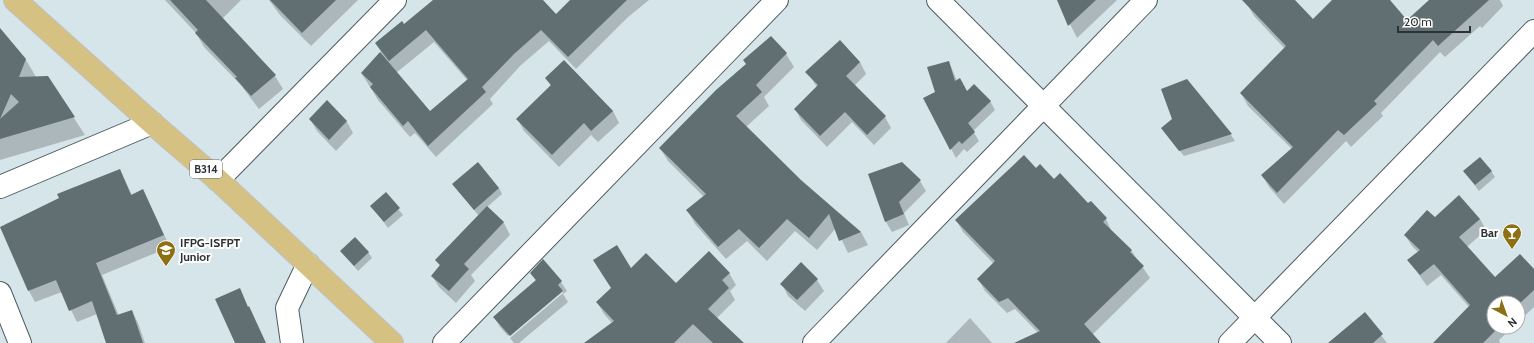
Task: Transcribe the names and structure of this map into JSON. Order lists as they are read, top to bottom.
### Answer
{
  "streets": {
    "main road": ["B314"]
  },
  "places": {
    "bar": ["Bar"],
    "school or university": ["IFPG-ISFPT Junior"]
  },
  "scale_bar": "20 m",
  "north": "bottom right"
}
